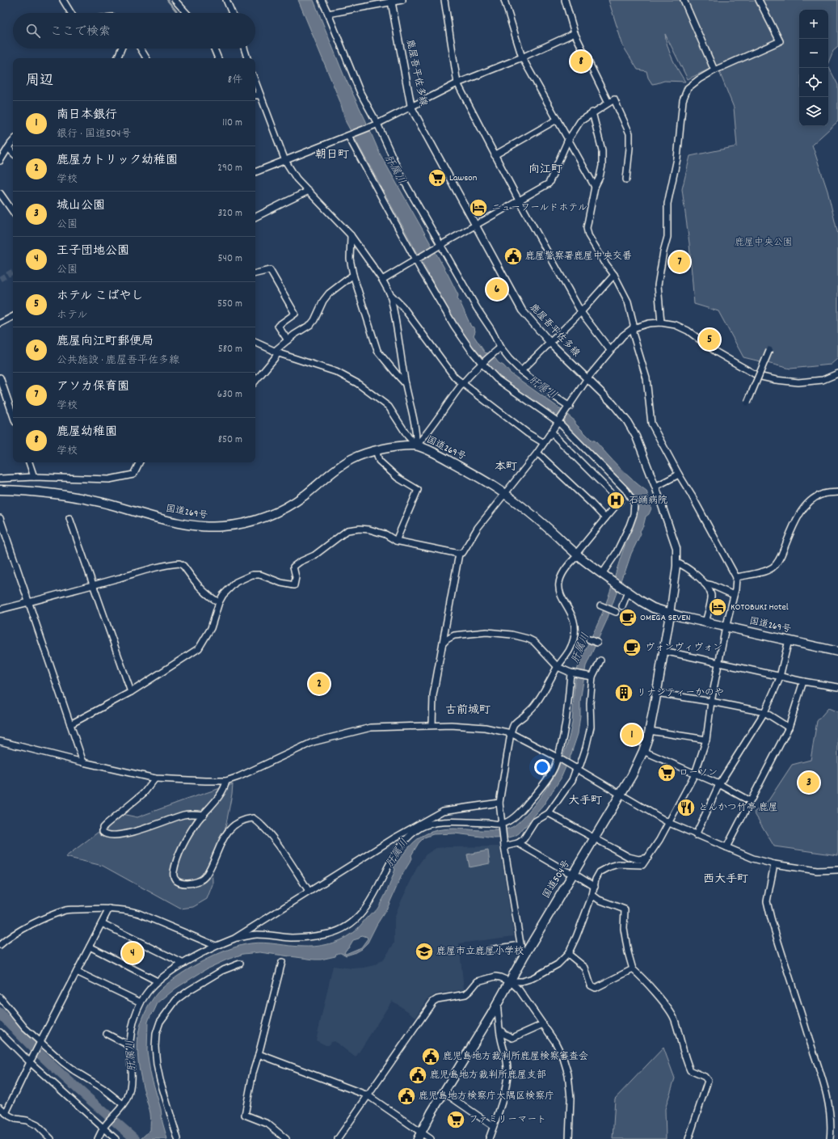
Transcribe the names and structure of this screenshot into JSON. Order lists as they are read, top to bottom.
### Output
{
  "streets": {
    "highway": ["国道269号", "国道504号"],
    "main road": ["鹿屋吾平佐多線"]
  },
  "crossings": [
    ["鹿屋吾平佐多線", "国道269号"],
    ["鹿屋吾平佐多線", "国道504号"],
    ["国道269号", "国道504号"]
  ],
  "districts": [
    "朝日町",
    "向江町",
    "本町",
    "古前城町",
    "大手町",
    "西大手町"
  ],
  "water": ["肝属川"],
  "parks": ["鹿屋中央公園"],
  "places": {
    "supermarket": ["Lawson", "ローソン", "ファミリーマート"],
    "hotel": ["ニューワールドホテル", "KOTOBUKI Hotel"],
    "public building": [
      "鹿屋警察署鹿屋中央交番",
      "鹿児島地方裁判所鹿屋検察審査会",
      "鹿児島地方裁判所鹿屋支部",
      "鹿児島地方検察庁大隅区検察庁"
    ],
    "hospital": ["石踊病院"],
    "cafe": ["OMEGA SEVEN", "ヴォンヴィヴォン"],
    "building": ["リナシティーかのや"],
    "restaurant": ["とんかつ竹亭 鹿屋"],
    "school or university": ["鹿屋市立鹿屋小学校"]
  },
  "page": {
    "map_buttons": ["+", "−"],
    "search": "ここで検索",
    "pins": [
      "8",
      "7",
      "6",
      "5",
      "2",
      "1",
      "3",
      "4"
    ],
    "heading": ["周辺", "8件"],
    "list": [
      {
        "mark": "1",
        "name": "南日本銀行",
        "note": "銀行 · 国道504号",
        "value": "110 m"
      },
      {
        "mark": "2",
        "name": "鹿屋カトリック幼稚園",
        "note": "学校",
        "value": "290 m"
      },
      {
        "mark": "3",
        "name": "城山公園",
        "note": "公園",
        "value": "320 m"
      },
      {
        "mark": "4",
        "name": "王子団地公園",
        "note": "公園",
        "value": "540 m"
      },
      {
        "mark": "5",
        "name": "ホテル こばやし",
        "note": "ホテル",
        "value": "550 m"
      },
      {
        "mark": "6",
        "name": "鹿屋向江町郵便局",
        "note": "公共施設 · 鹿屋吾平佐多線",
        "value": "580 m"
      },
      {
        "mark": "7",
        "name": "アソカ保育園",
        "note": "学校",
        "value": "630 m"
      },
      {
        "mark": "8",
        "name": "鹿屋幼稚園",
        "note": "学校",
        "value": "850 m"
      }
    ]
  }
}
